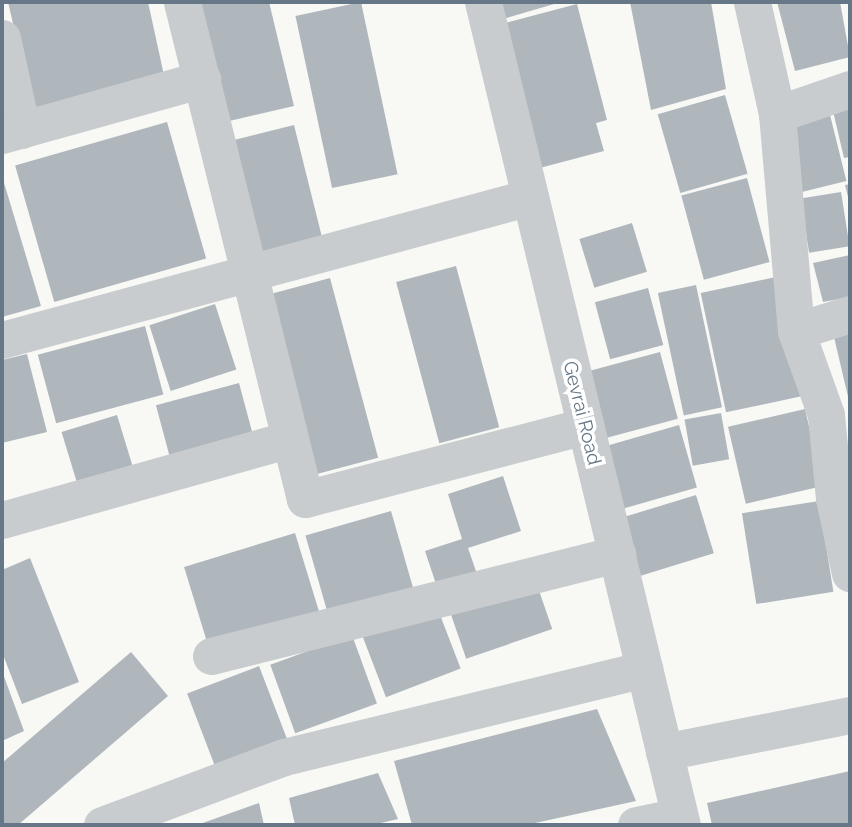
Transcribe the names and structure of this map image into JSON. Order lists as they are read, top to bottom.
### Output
{
  "streets": {
    "street": ["Gevrai Road"]
  }
}
